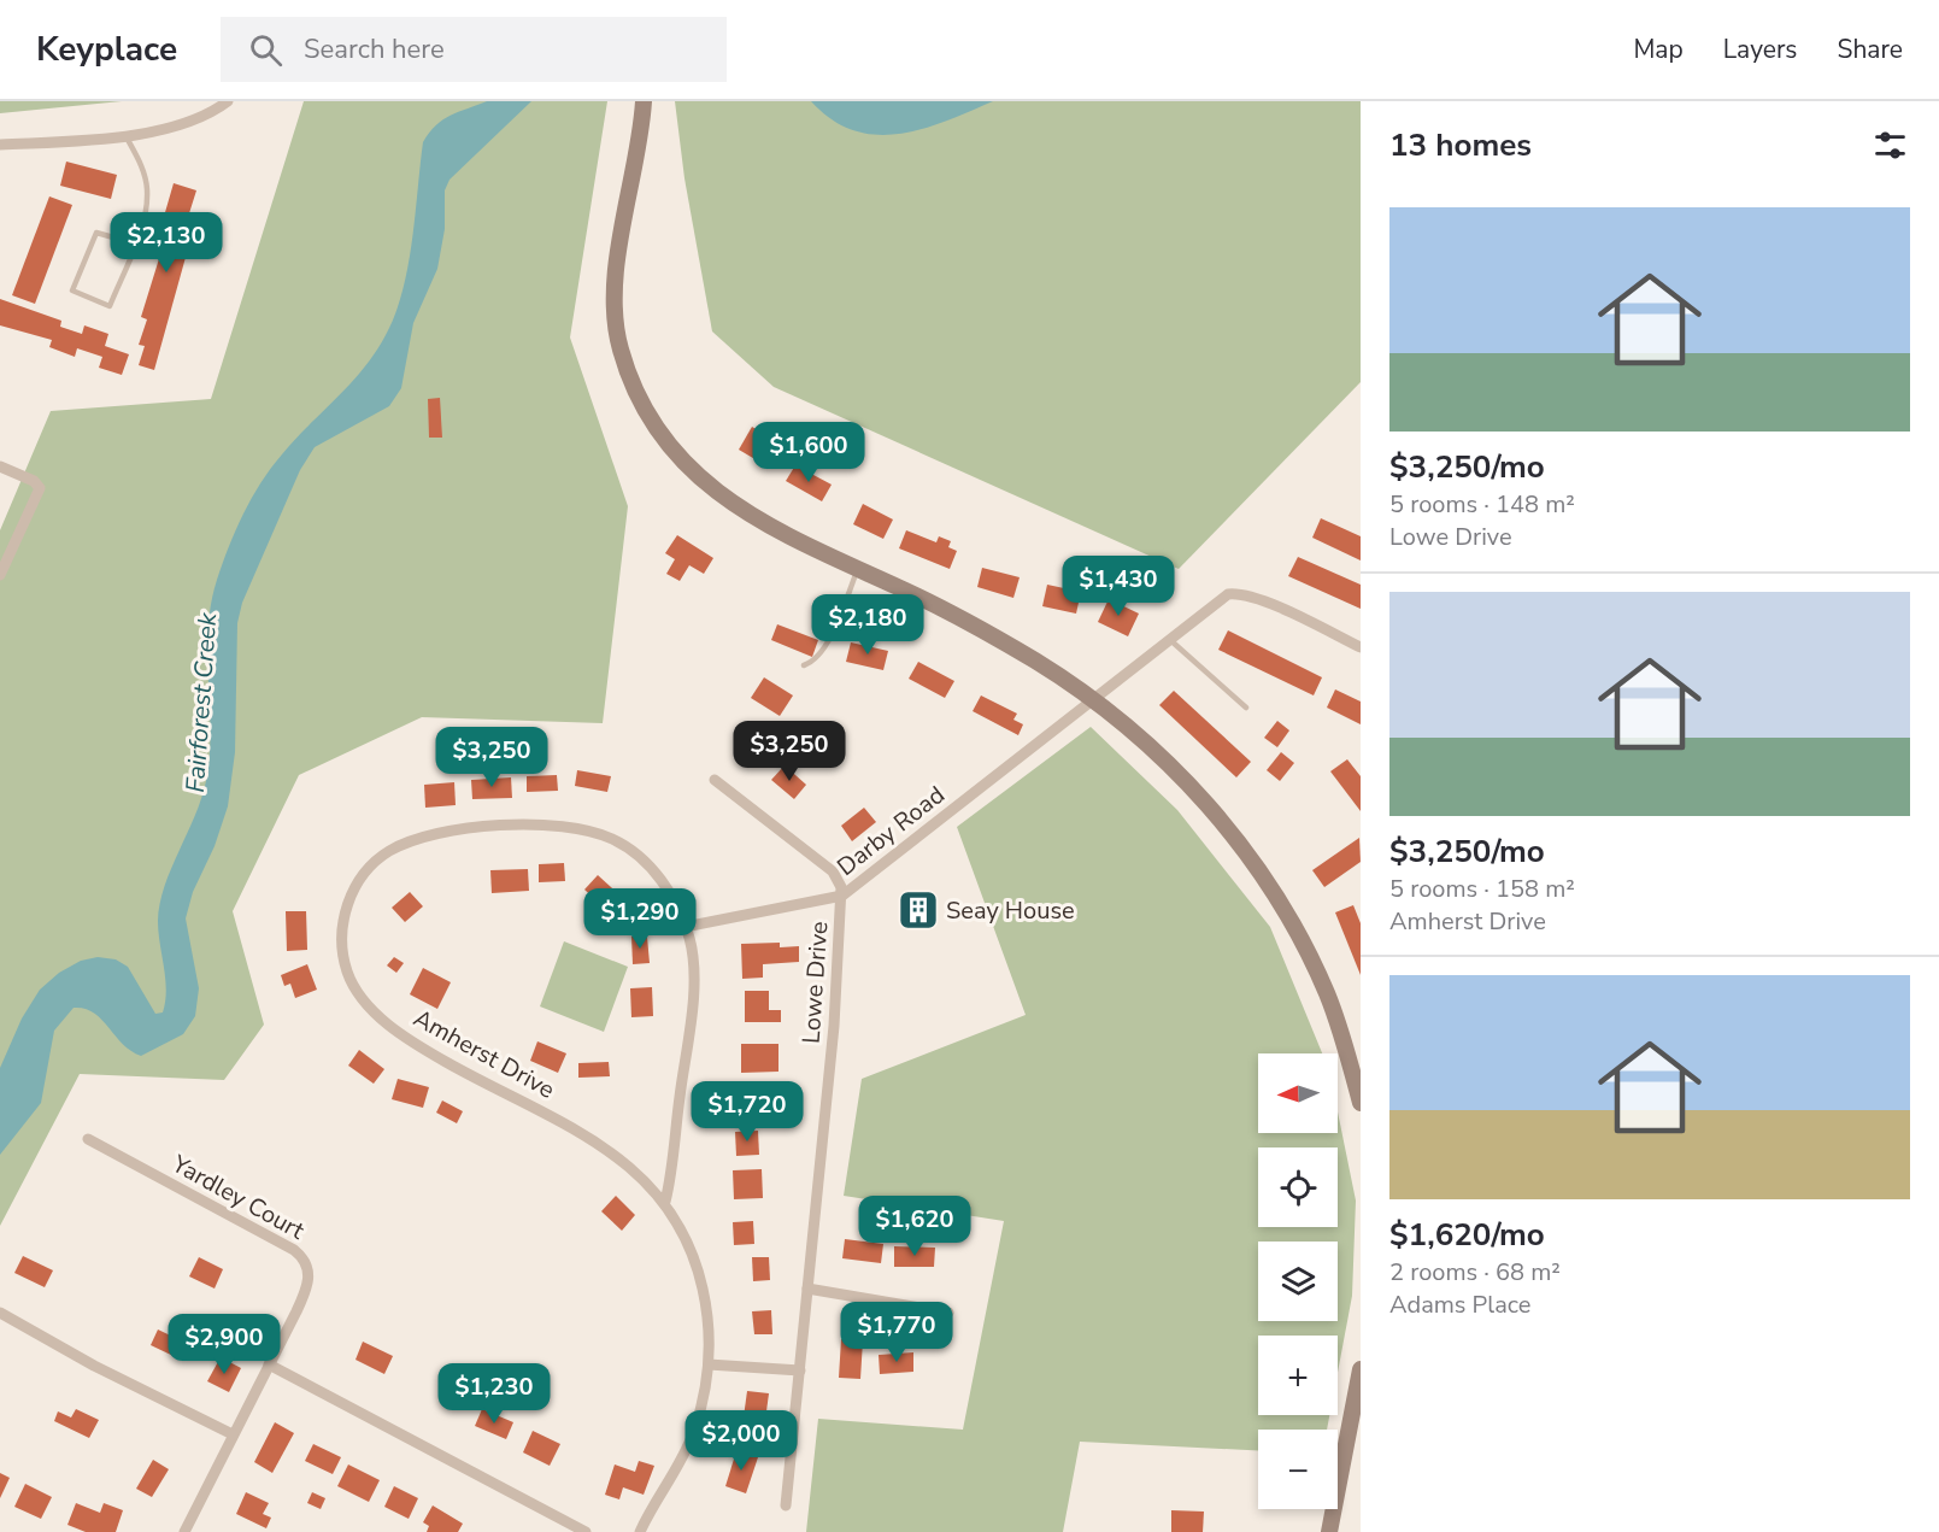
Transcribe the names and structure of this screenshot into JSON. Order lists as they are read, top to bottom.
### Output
{
  "streets": {
    "street": [
      "Darby Road",
      "Lowe Drive",
      "Amherst Drive",
      "Yardley Court"
    ]
  },
  "crossings": [
    ["Darby Road", "Lowe Drive"],
    ["Darby Road", "Amherst Drive"]
  ],
  "water": ["Fairforest Creek"],
  "places": {
    "building": ["Seay House"]
  },
  "north": "left",
  "page": {
    "header": "Keyplace",
    "search": "Search here",
    "nav": ["Map", "Layers", "Share"],
    "heading": "13 homes",
    "list": [
      {
        "name": "$3,250/mo",
        "note": "5 rooms · 148 m² · Lowe Drive"
      },
      {
        "name": "$3,250/mo",
        "note": "5 rooms · 158 m² · Amherst Drive"
      },
      {
        "name": "$1,620/mo",
        "note": "2 rooms · 68 m² · Adams Place"
      }
    ],
    "price": [
      "$2,130",
      "$1,600",
      "$1,430",
      "$2,180",
      "$3,250",
      "$3,250",
      "$1,290",
      "$1,720",
      "$1,620",
      "$1,770",
      "$2,900",
      "$1,230",
      "$2,000"
    ],
    "map_buttons": ["+", "−"]
  }
}
